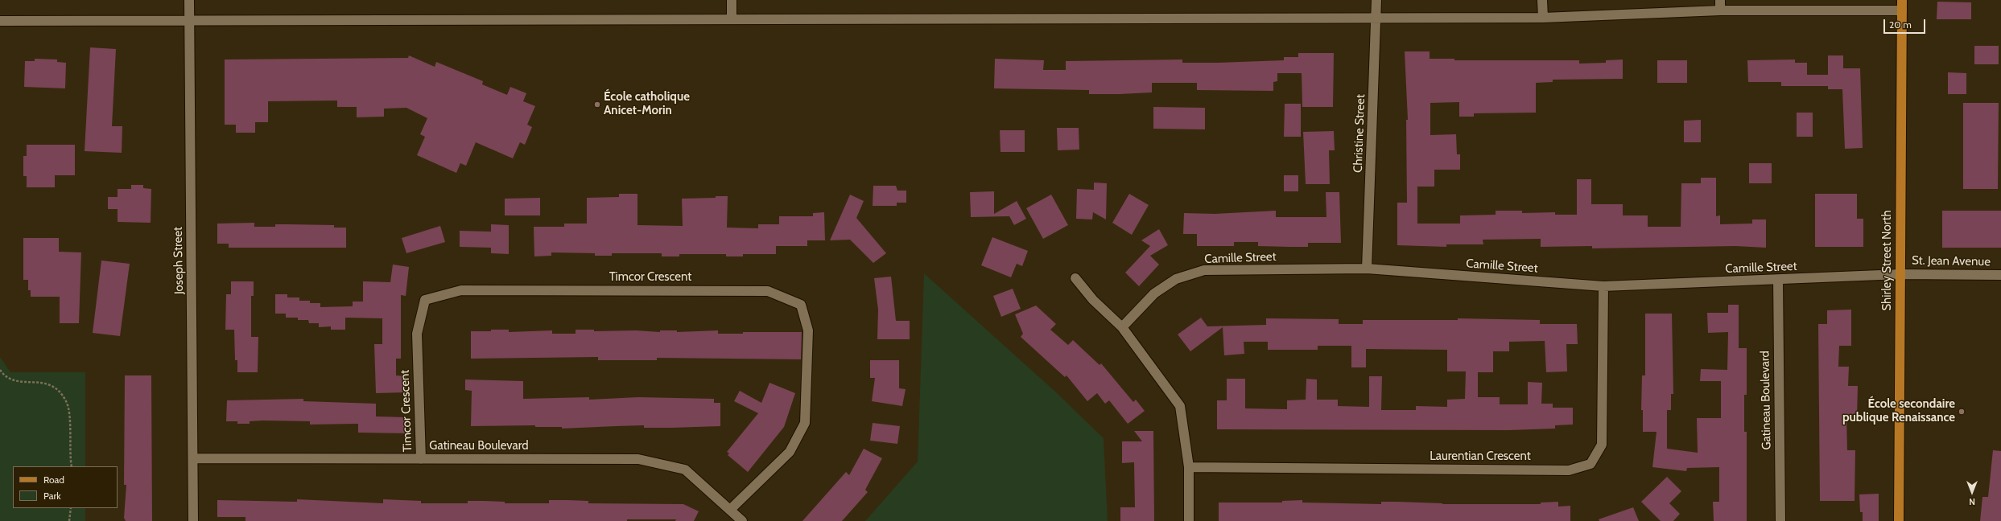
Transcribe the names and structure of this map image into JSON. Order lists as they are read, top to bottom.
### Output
{
  "streets": {
    "main road": ["Shirley Street North"],
    "street": [
      "Christine Street",
      "Camille Street",
      "Joseph Street",
      "St. Jean Avenue",
      "Timcor Crescent",
      "Gatineau Boulevard",
      "Laurentian Crescent"
    ]
  },
  "crossings": [
    ["Christine Street", "Camille Street"],
    ["Camille Street", "Shirley Street North"],
    ["Camille Street", "St. Jean Avenue"],
    ["Camille Street", "Gatineau Boulevard"],
    ["Camille Street", "Laurentian Crescent"],
    ["Joseph Street", "Gatineau Boulevard"],
    ["Shirley Street North", "St. Jean Avenue"],
    ["Timcor Crescent", "Gatineau Boulevard"]
  ],
  "places": ["École catholique Anicet-Morin", "École secondaire publique Renaissance"],
  "legend": ["Road", "Park"],
  "scale_bar": "20 m",
  "north": "bottom"
}
